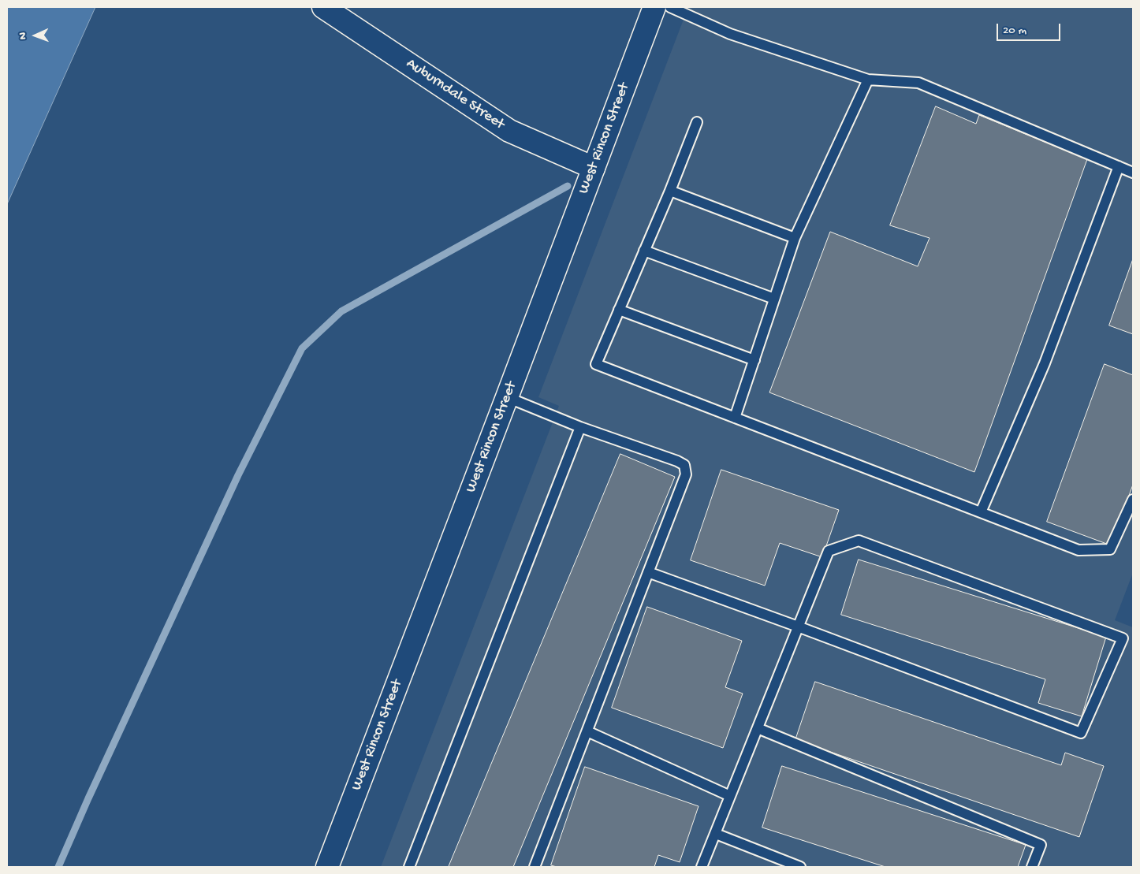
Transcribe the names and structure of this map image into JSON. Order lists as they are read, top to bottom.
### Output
{
  "streets": {
    "main road": ["Auburndale Street", "West Rincon Street"]
  },
  "crossings": [
    ["Auburndale Street", "West Rincon Street"]
  ],
  "scale_bar": "20 m",
  "north": "left"
}
